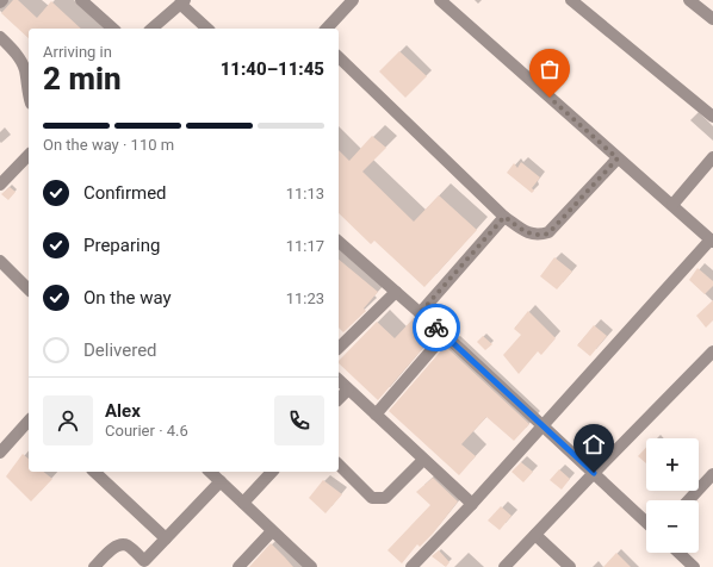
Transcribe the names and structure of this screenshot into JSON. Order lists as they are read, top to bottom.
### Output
{
  "page": {
    "heading": ["2 min", "Arriving in", "11:40–11:45"],
    "panel": ["Alex", "Courier · 4.6"],
    "bar": "On the way · 110 m",
    "list": [
      ["Confirmed", "11:13"],
      ["Preparing", "11:17"],
      ["On the way", "11:23"],
      "Delivered"
    ],
    "map_buttons": ["+", "−"]
  }
}
